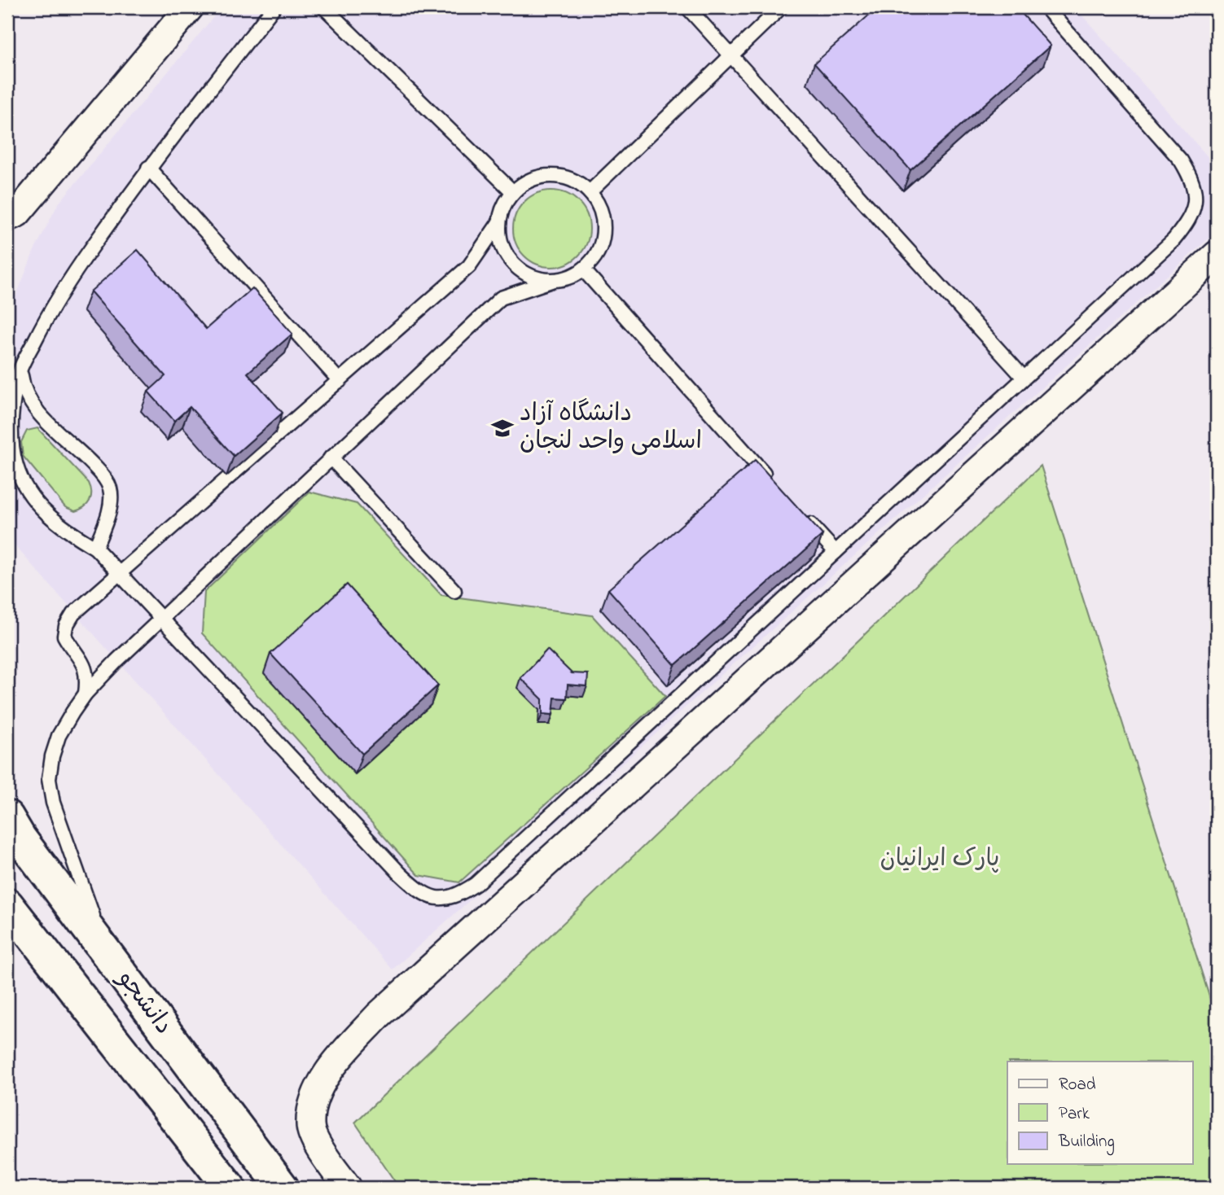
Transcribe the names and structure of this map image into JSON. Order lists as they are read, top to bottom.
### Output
{
  "streets": {
    "main road": ["دانشجو"]
  },
  "parks": ["پارک ایرانیان"],
  "places": {
    "school or university": ["دانشگاه آزاد اسلامی واحد لنجان"]
  },
  "legend": ["Road", "Park", "Building"]
}
